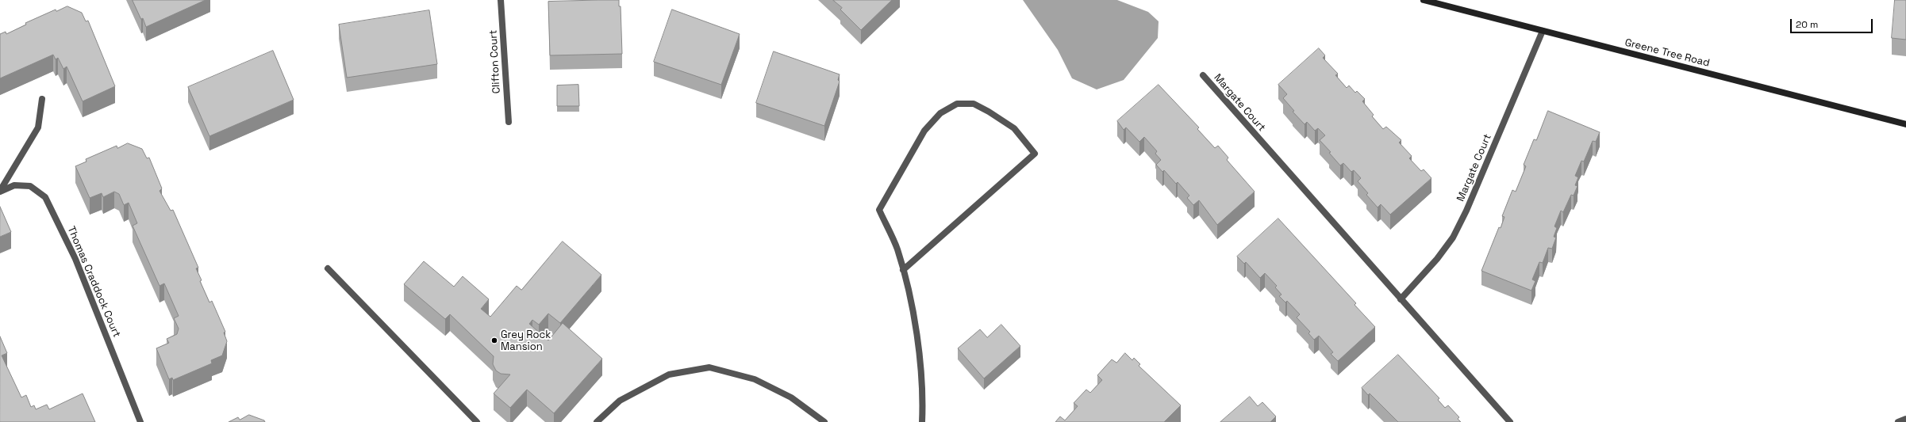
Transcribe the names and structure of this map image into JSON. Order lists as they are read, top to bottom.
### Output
{
  "streets": {
    "street": [
      "Greene Tree Road",
      "Clifton Court",
      "Margate Court",
      "Thomas Craddock Court"
    ]
  },
  "crossings": [
    ["Greene Tree Road", "Margate Court"]
  ],
  "places": ["Grey Rock Mansion"],
  "scale_bar": "20 m"
}
